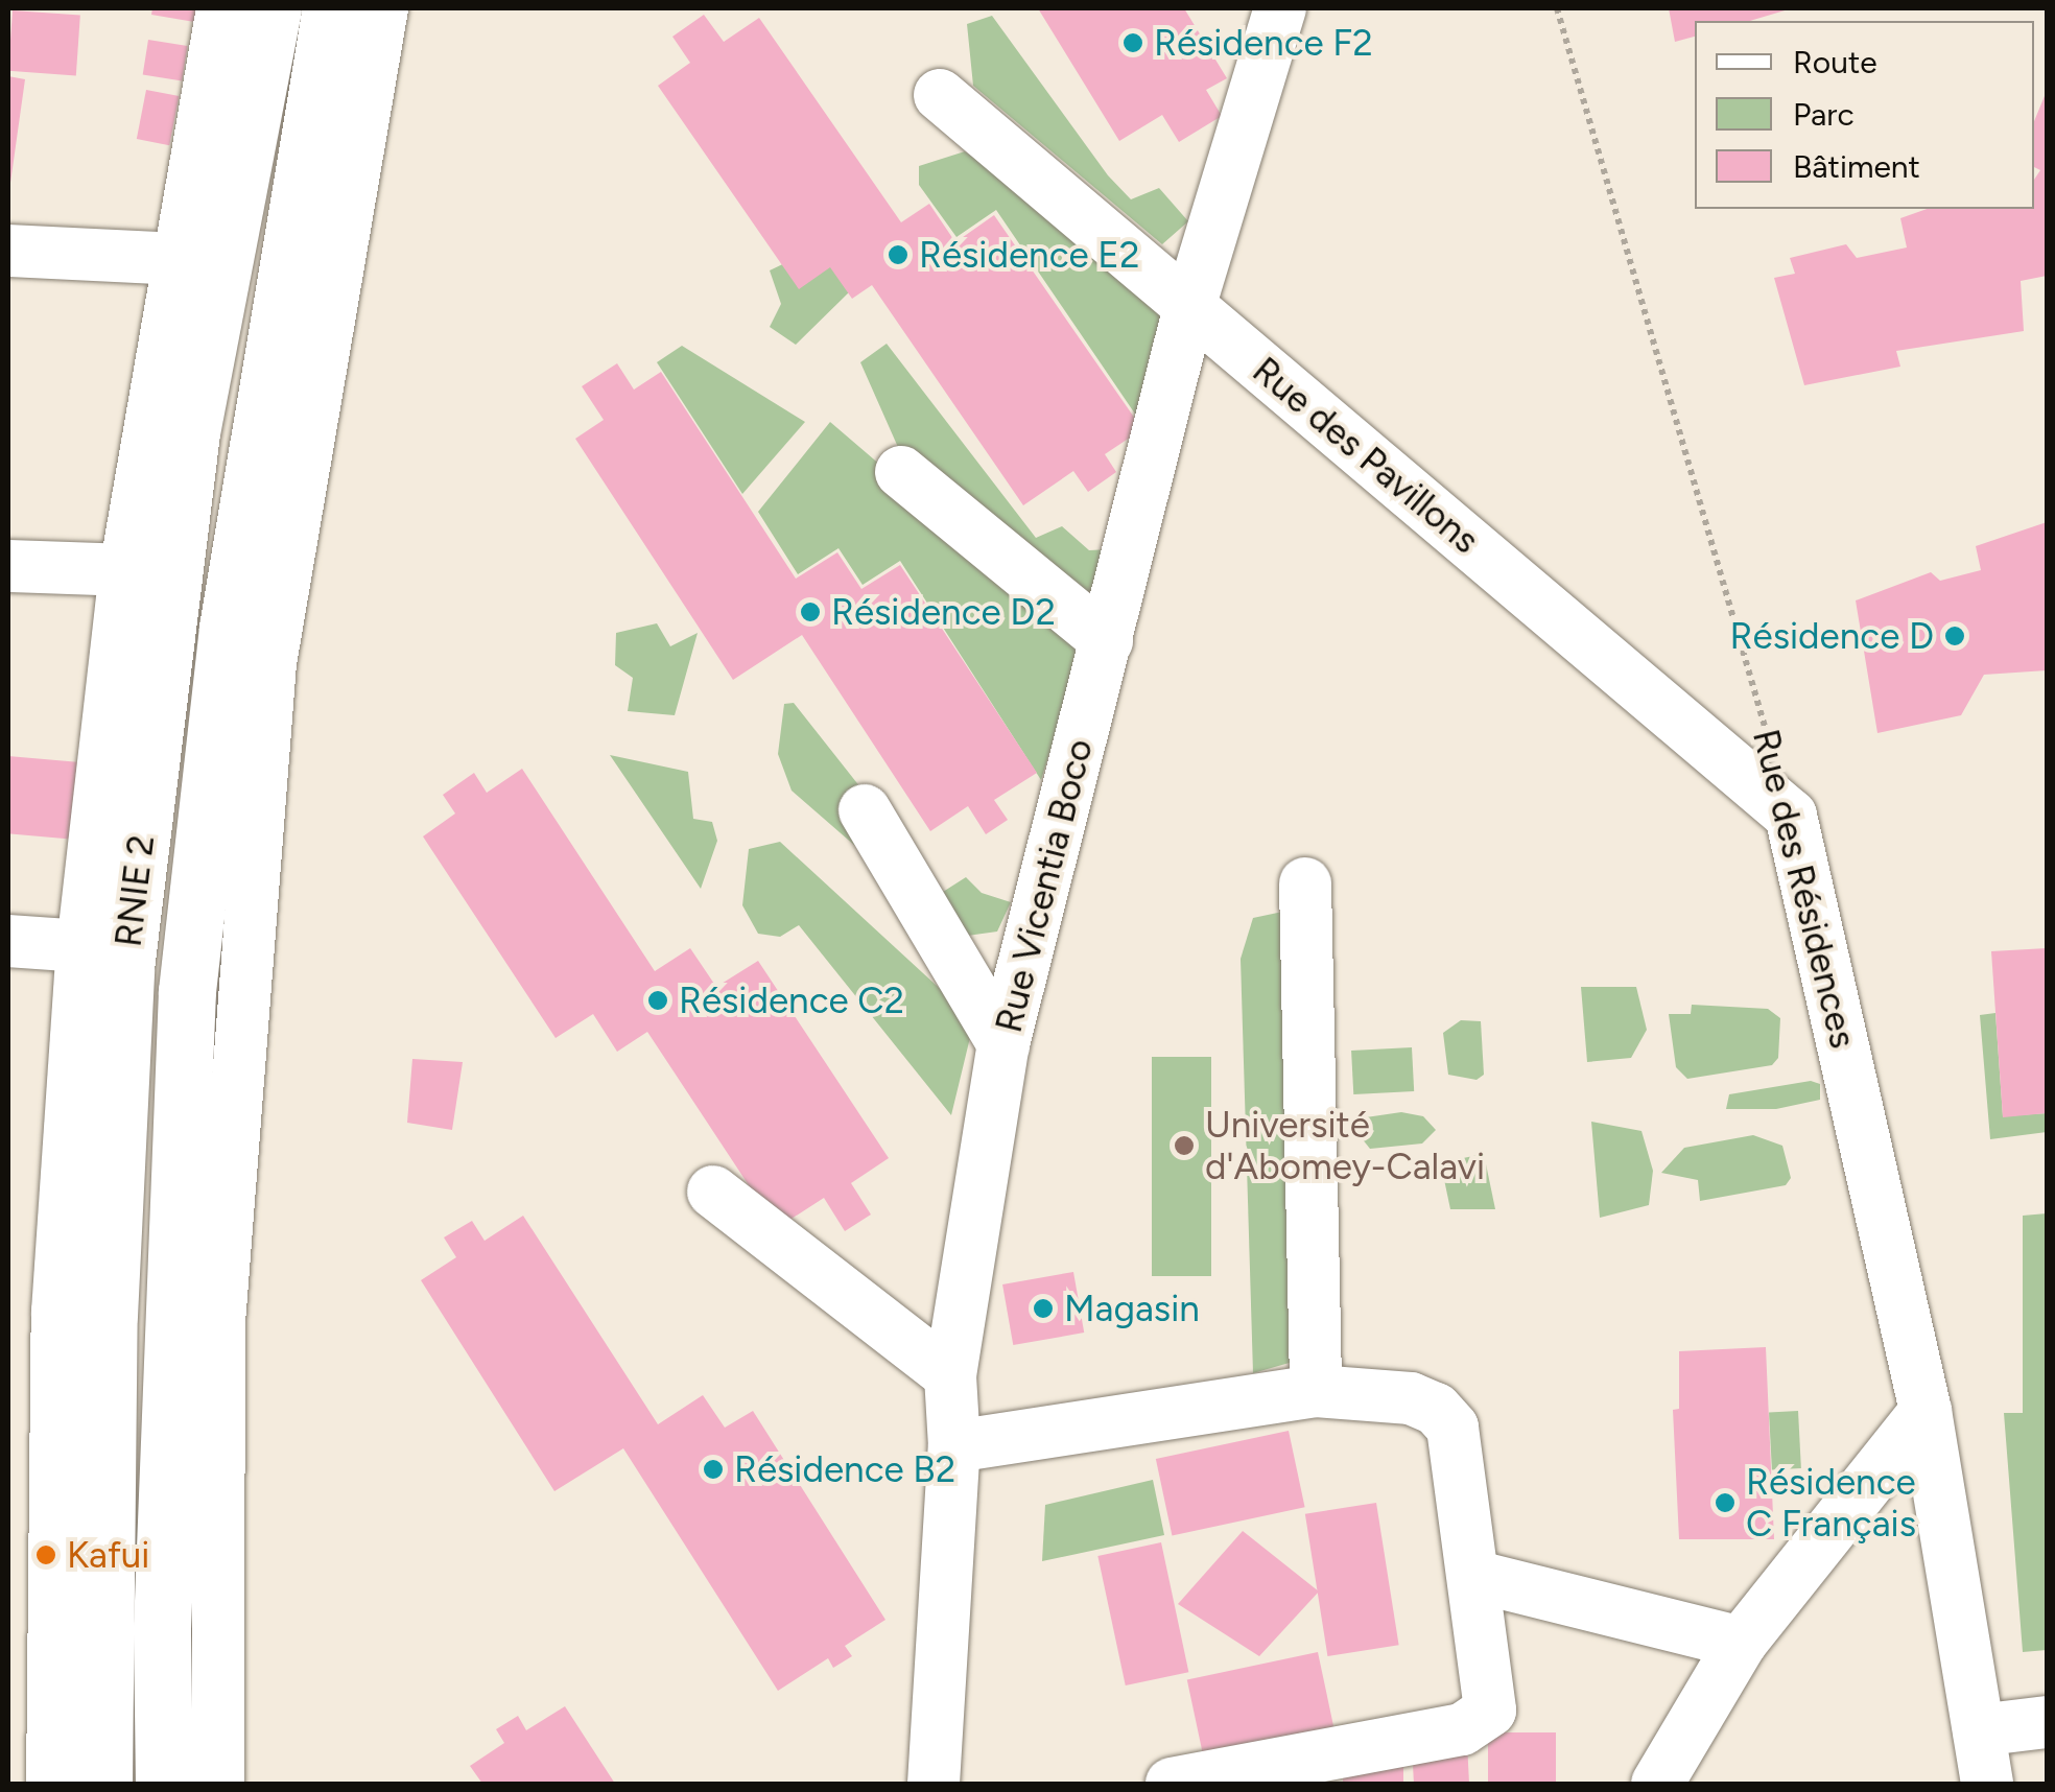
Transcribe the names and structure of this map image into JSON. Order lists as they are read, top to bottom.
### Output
{
  "streets": {
    "highway": ["RNIE 2"],
    "street": ["Rue des Pavillons", "Rue Vicentia Boco", "Rue des Résidences"]
  },
  "crossings": [
    ["Rue des Pavillons", "Rue Vicentia Boco"],
    ["Rue des Pavillons", "Rue des Résidences"]
  ],
  "places": [
    "Résidence F2",
    "Résidence E2",
    "Résidence D2",
    "Résidence D",
    "Résidence C2",
    "Université d'Abomey-Calavi",
    "Magasin",
    "Résidence B2",
    "Résidence C Français",
    "Kafui"
  ],
  "legend": ["Route", "Parc", "Bâtiment"]
}
